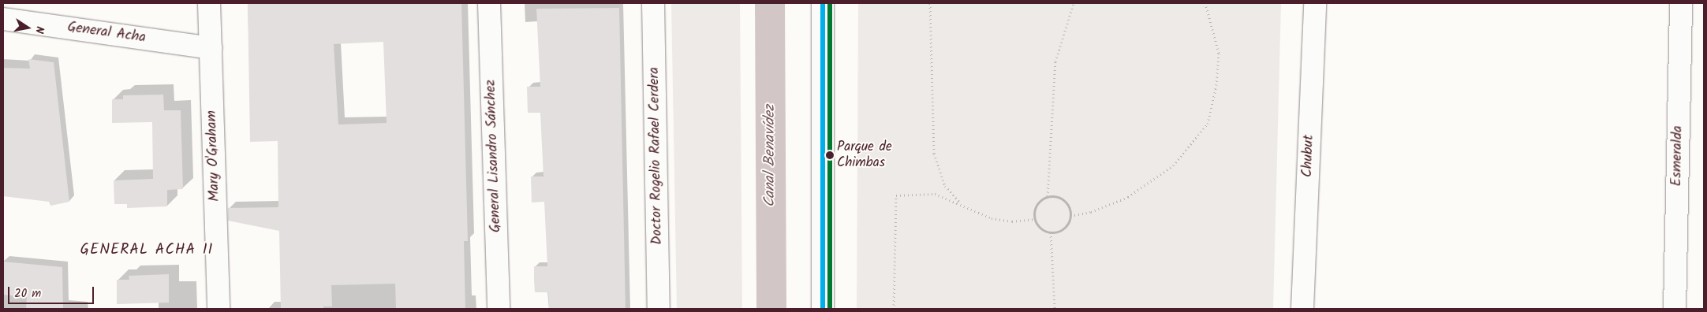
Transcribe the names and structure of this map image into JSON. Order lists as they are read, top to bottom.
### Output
{
  "streets": {
    "street": [
      "General Acha",
      "Mary O'Graham",
      "General Lisandro Sánchez",
      "Doctor Rogelio Rafael Cerdera",
      "Chubut",
      "Esmeralda"
    ]
  },
  "crossings": [
    ["General Acha", "Mary O'Graham"]
  ],
  "districts": ["GENERAL ACHA II"],
  "water": ["Canal Benavídez"],
  "places": ["Parque de Chimbas"],
  "scale_bar": "20 m",
  "north": "right"
}
